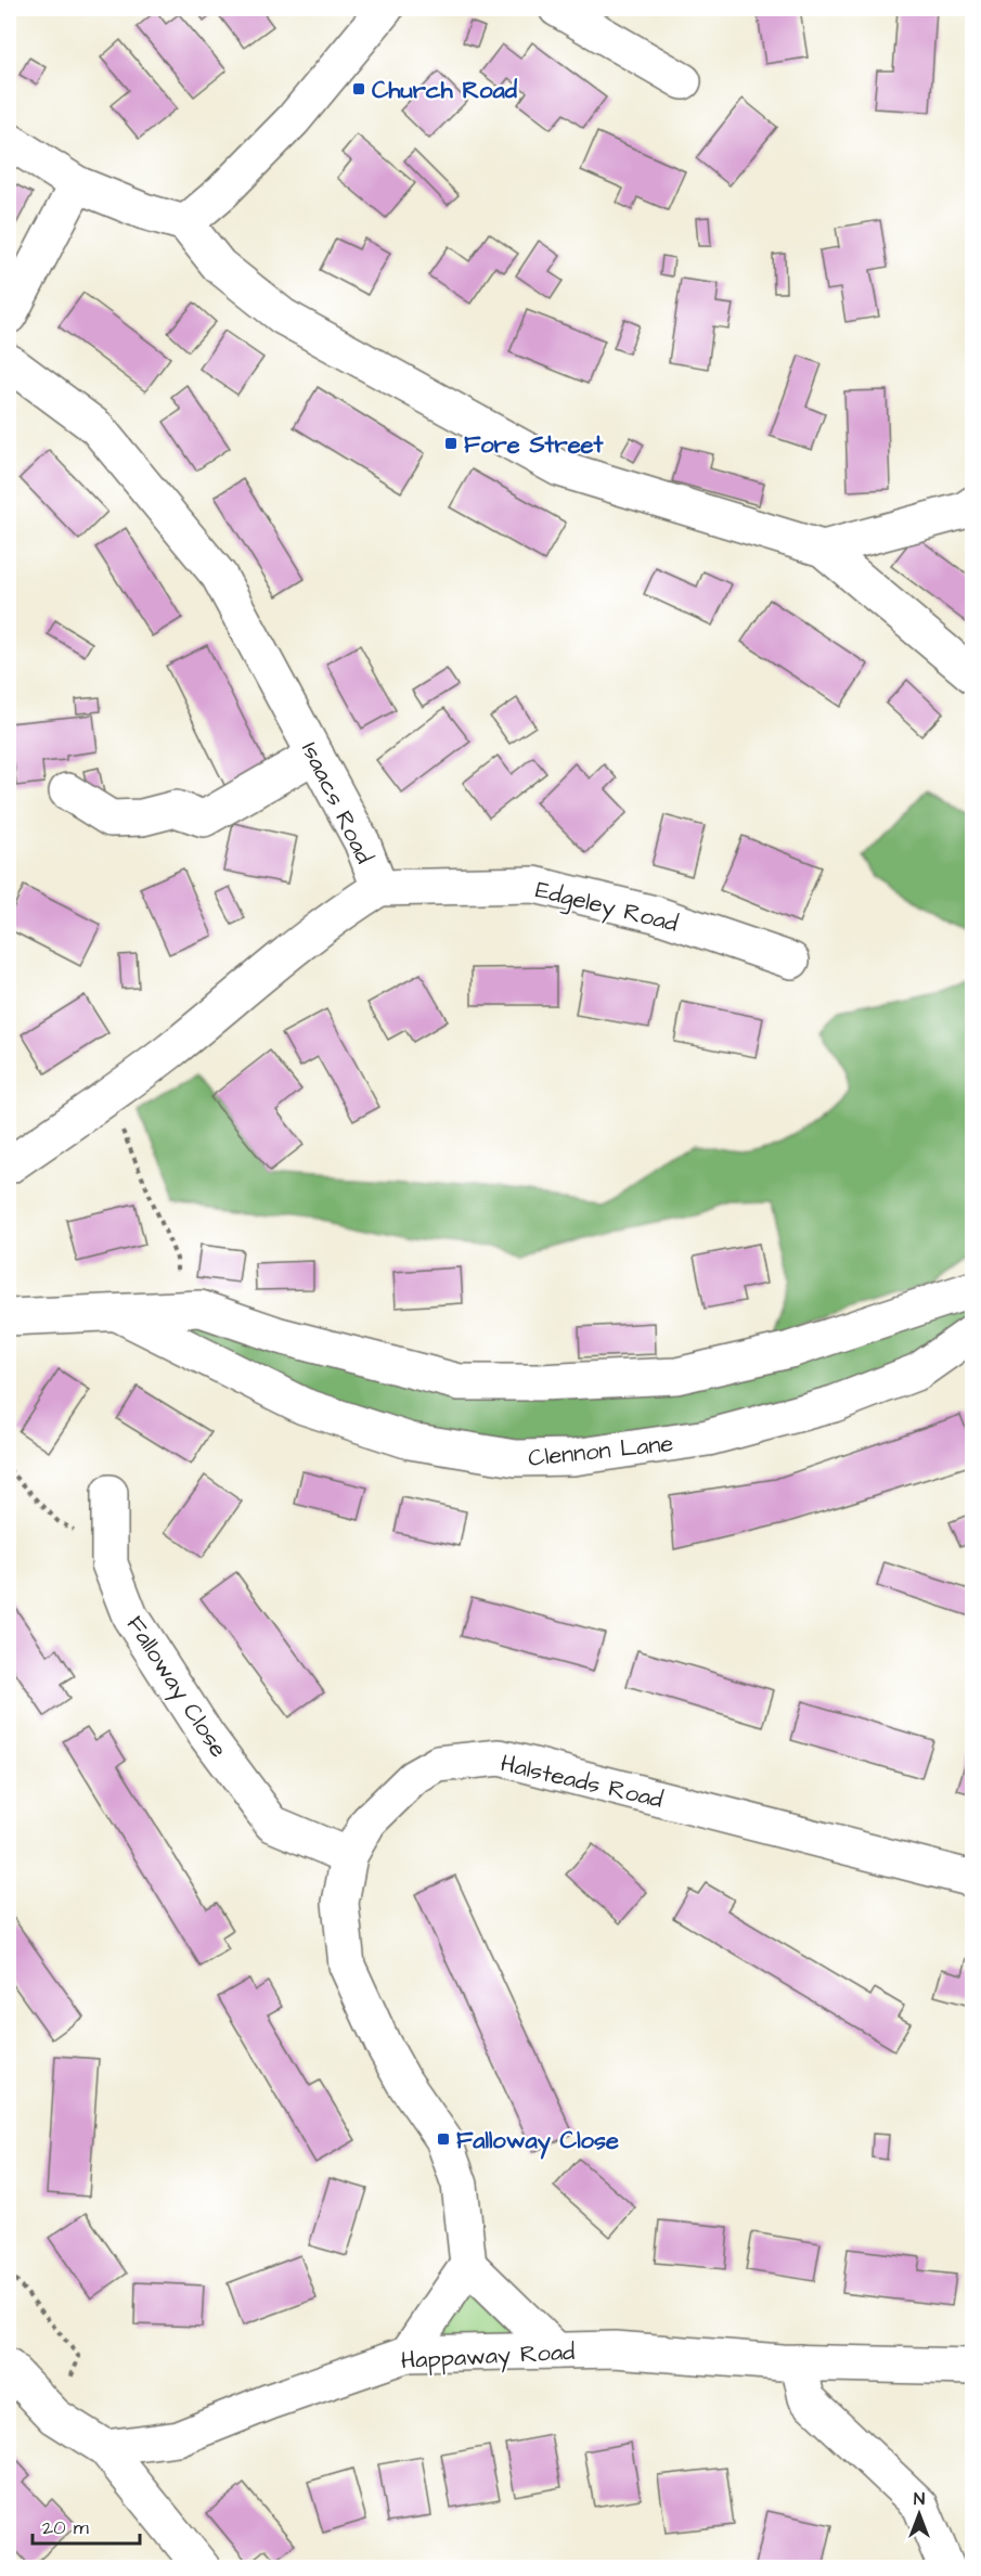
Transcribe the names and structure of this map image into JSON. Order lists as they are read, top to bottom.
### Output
{
  "streets": {
    "street": [
      "Isaacs Road",
      "Edgeley Road",
      "Clennon Lane",
      "Falloway Close",
      "Halsteads Road",
      "Happaway Road"
    ]
  },
  "crossings": [
    ["Isaacs Road", "Edgeley Road"],
    ["Falloway Close", "Halsteads Road"]
  ],
  "places": {
    "transit": ["Church Road", "Fore Street", "Falloway Close"]
  },
  "scale_bar": "20 m",
  "north": "top"
}
